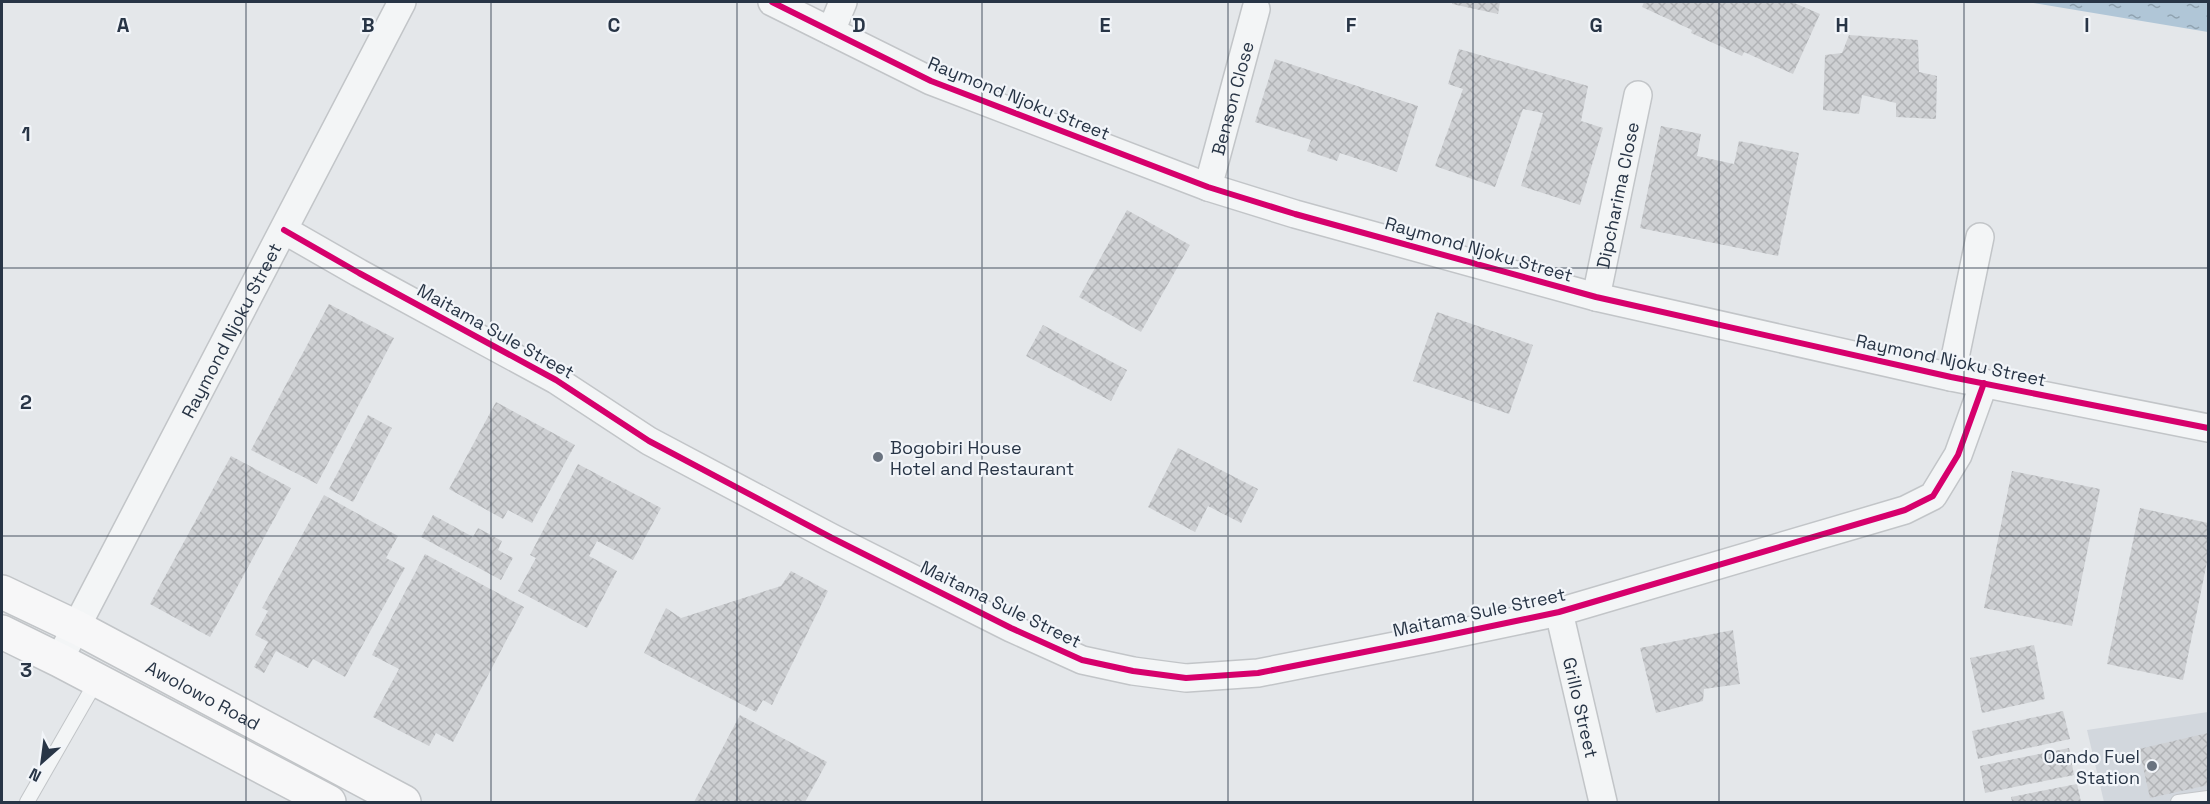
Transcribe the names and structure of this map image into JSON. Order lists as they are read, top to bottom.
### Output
{
  "streets": {
    "main road": ["Awolowo Road"],
    "street": [
      "Raymond Njoku Street",
      "Benson Close",
      "Dipcharima Close",
      "Maitama Sule Street",
      "Grillo Street"
    ]
  },
  "crossings": [
    ["Raymond Njoku Street", "Benson Close"],
    ["Raymond Njoku Street", "Dipcharima Close"],
    ["Raymond Njoku Street", "Maitama Sule Street"],
    ["Raymond Njoku Street", "Awolowo Road"],
    ["Maitama Sule Street", "Grillo Street"]
  ],
  "places": ["Bogobiri House Hotel and Restaurant", "Oando Fuel Station"],
  "north": "bottom left",
  "grid": {
    "columns": [
      "A",
      "B",
      "C",
      "D",
      "E",
      "F",
      "G",
      "H",
      "I"
    ],
    "rows": ["1", "2", "3"]
  }
}
